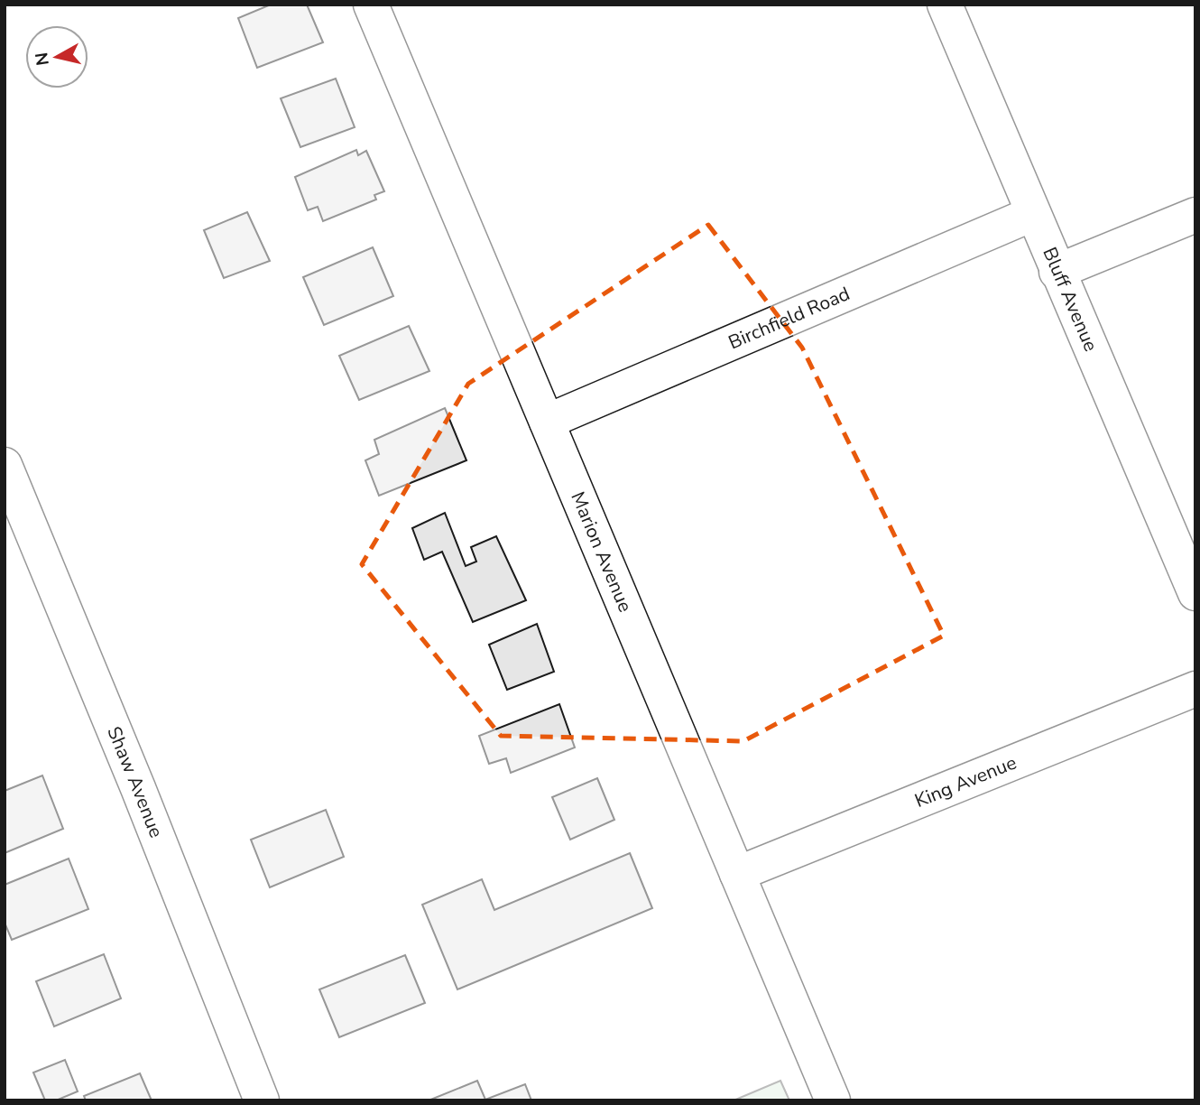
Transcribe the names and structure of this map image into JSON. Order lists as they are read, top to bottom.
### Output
{
  "streets": {
    "street": [
      "Bluff Avenue",
      "Birchfield Road",
      "Marion Avenue",
      "King Avenue",
      "Shaw Avenue"
    ]
  },
  "crossings": [
    ["Bluff Avenue", "Birchfield Road"],
    ["Birchfield Road", "Marion Avenue"],
    ["Marion Avenue", "King Avenue"]
  ],
  "north": "left"
}
